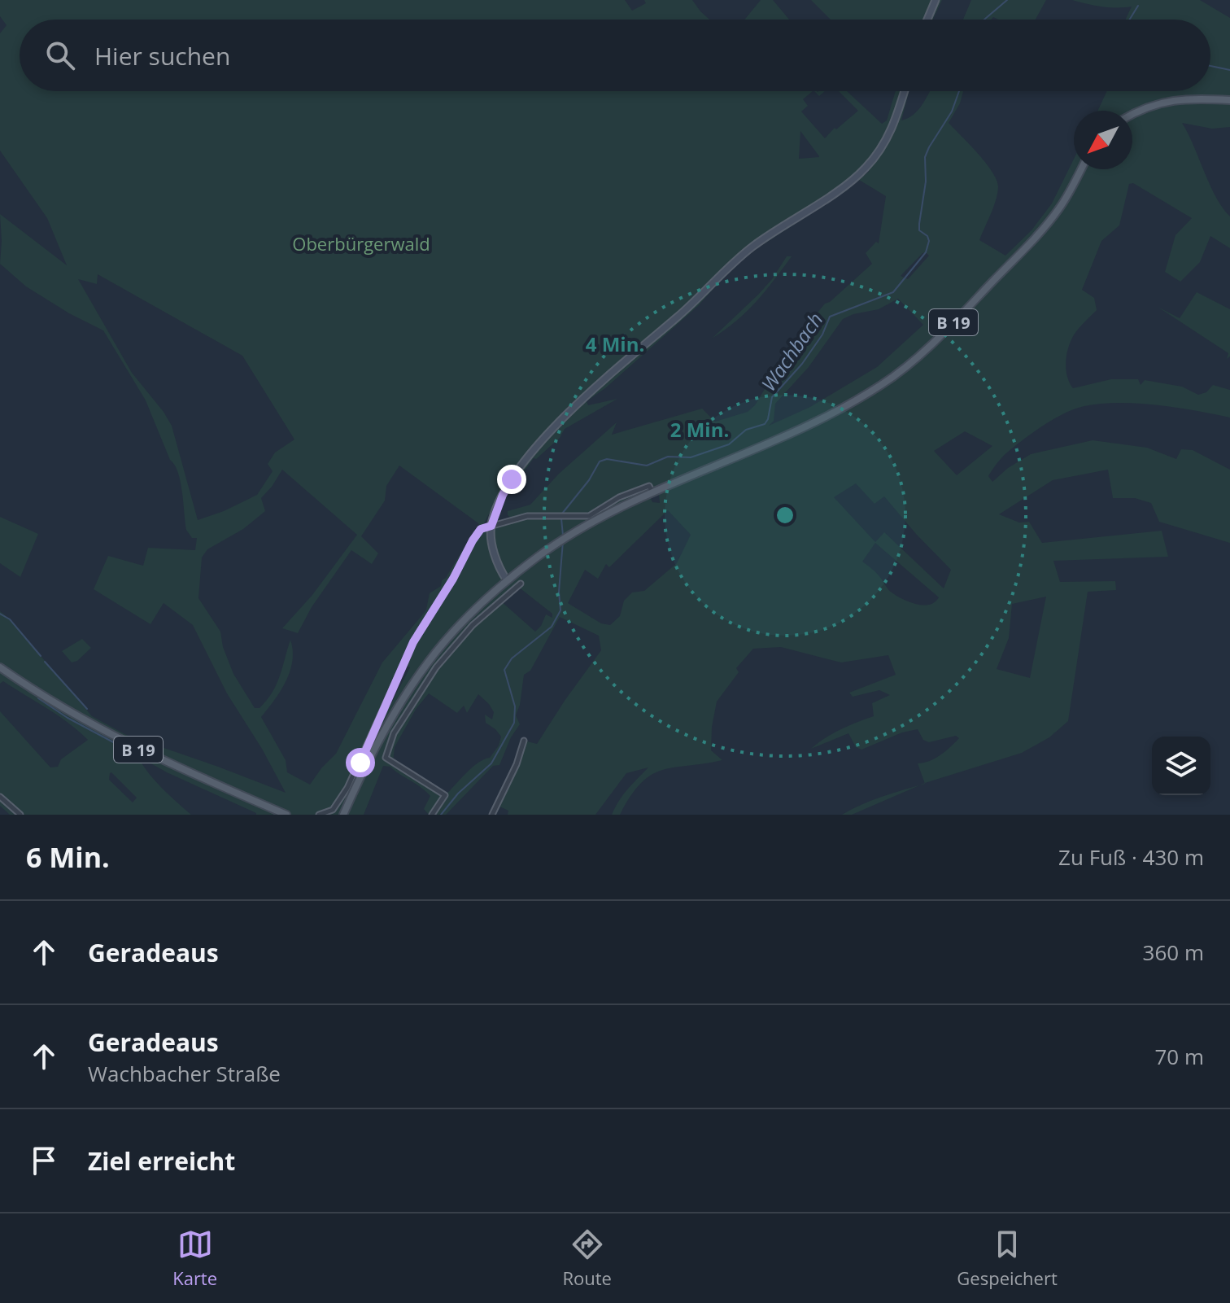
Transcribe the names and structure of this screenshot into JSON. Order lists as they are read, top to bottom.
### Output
{
  "streets": {
    "main road": ["B 19"]
  },
  "water": ["Wachbach"],
  "parks": ["Oberbürgerwald"],
  "north": "bottom left",
  "page": {
    "search": "Hier suchen",
    "heading": ["6 Min.", "Zu Fuß · 430 m"],
    "list": [
      ["Geradeaus", "360 m"],
      ["Geradeaus", "Wachbacher Straße", "70 m"],
      "Ziel erreicht"
    ],
    "nav": ["Karte", "Route", "Gespeichert"]
  },
  "rings": ["4 Min.", "2 Min."]
}
